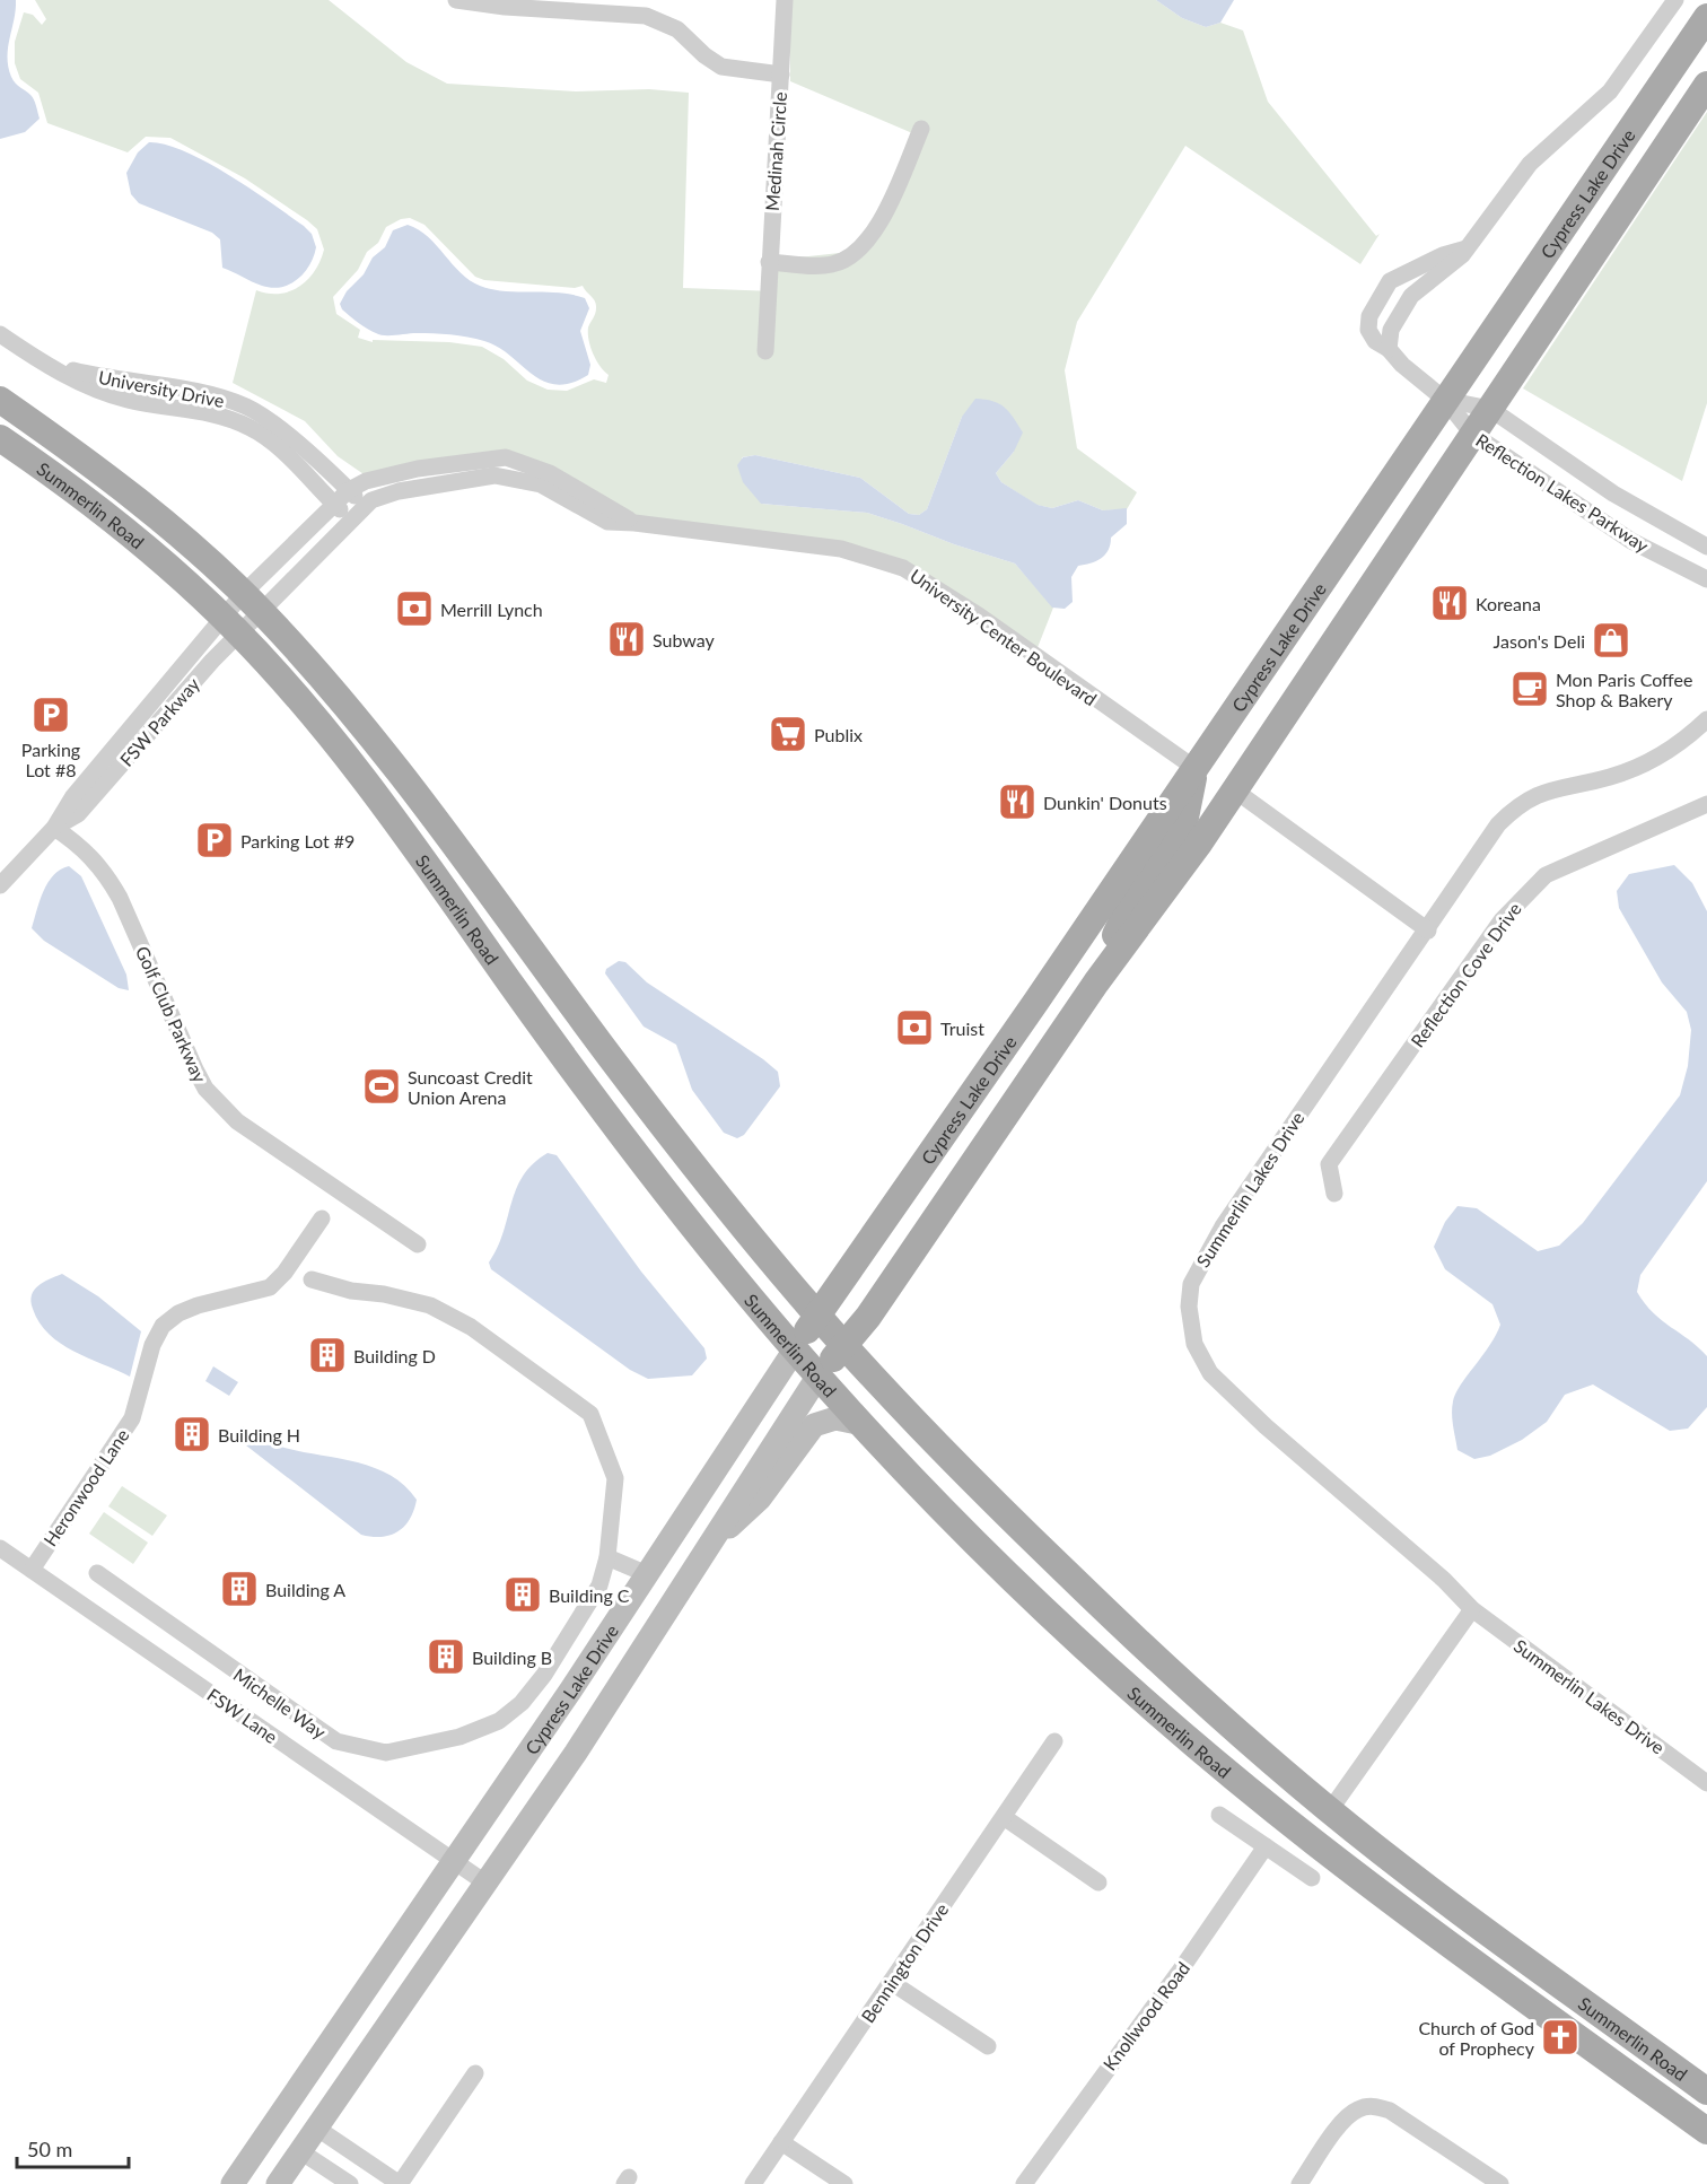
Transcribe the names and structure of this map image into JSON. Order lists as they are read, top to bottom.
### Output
{
  "streets": {
    "main road": ["Cypress Lake Drive", "Summerlin Road"],
    "street": [
      "Medinah Circle",
      "University Drive",
      "Reflection Lakes Parkway",
      "University Center Boulevard",
      "FSW Parkway",
      "Reflection Cove Drive",
      "Golf Club Parkway",
      "Summerlin Lakes Drive",
      "Heronwood Lane",
      "Michelle Way",
      "FSW Lane",
      "Bennington Drive",
      "Knollwood Road"
    ]
  },
  "crossings": [
    ["Cypress Lake Drive", "Reflection Lakes Parkway"],
    ["Cypress Lake Drive", "Summerlin Road"],
    ["Cypress Lake Drive", "University Center Boulevard"],
    ["Cypress Lake Drive", "FSW Lane"],
    ["University Drive", "University Center Boulevard"],
    ["Summerlin Road", "University Center Boulevard"],
    ["Summerlin Road", "FSW Parkway"],
    ["University Center Boulevard", "FSW Parkway"],
    ["FSW Parkway", "Golf Club Parkway"],
    ["Heronwood Lane", "FSW Lane"],
    ["Michelle Way", "FSW Lane"]
  ],
  "places": {
    "restaurant": ["Koreana", "Subway", "Dunkin' Donuts"],
    "bank": ["Merrill Lynch", "Truist"],
    "shop": ["Jason's Deli"],
    "cafe": ["Mon Paris Coffee Shop & Bakery"],
    "parking": ["Parking Lot #8", "Parking Lot #9"],
    "supermarket": ["Publix"],
    "sports": ["Suncoast Credit Union Arena"],
    "building": [
      "Building D",
      "Building H",
      "Building A",
      "Building C",
      "Building B"
    ],
    "church": ["Church of God of Prophecy"]
  },
  "scale_bar": "50 m"
}
